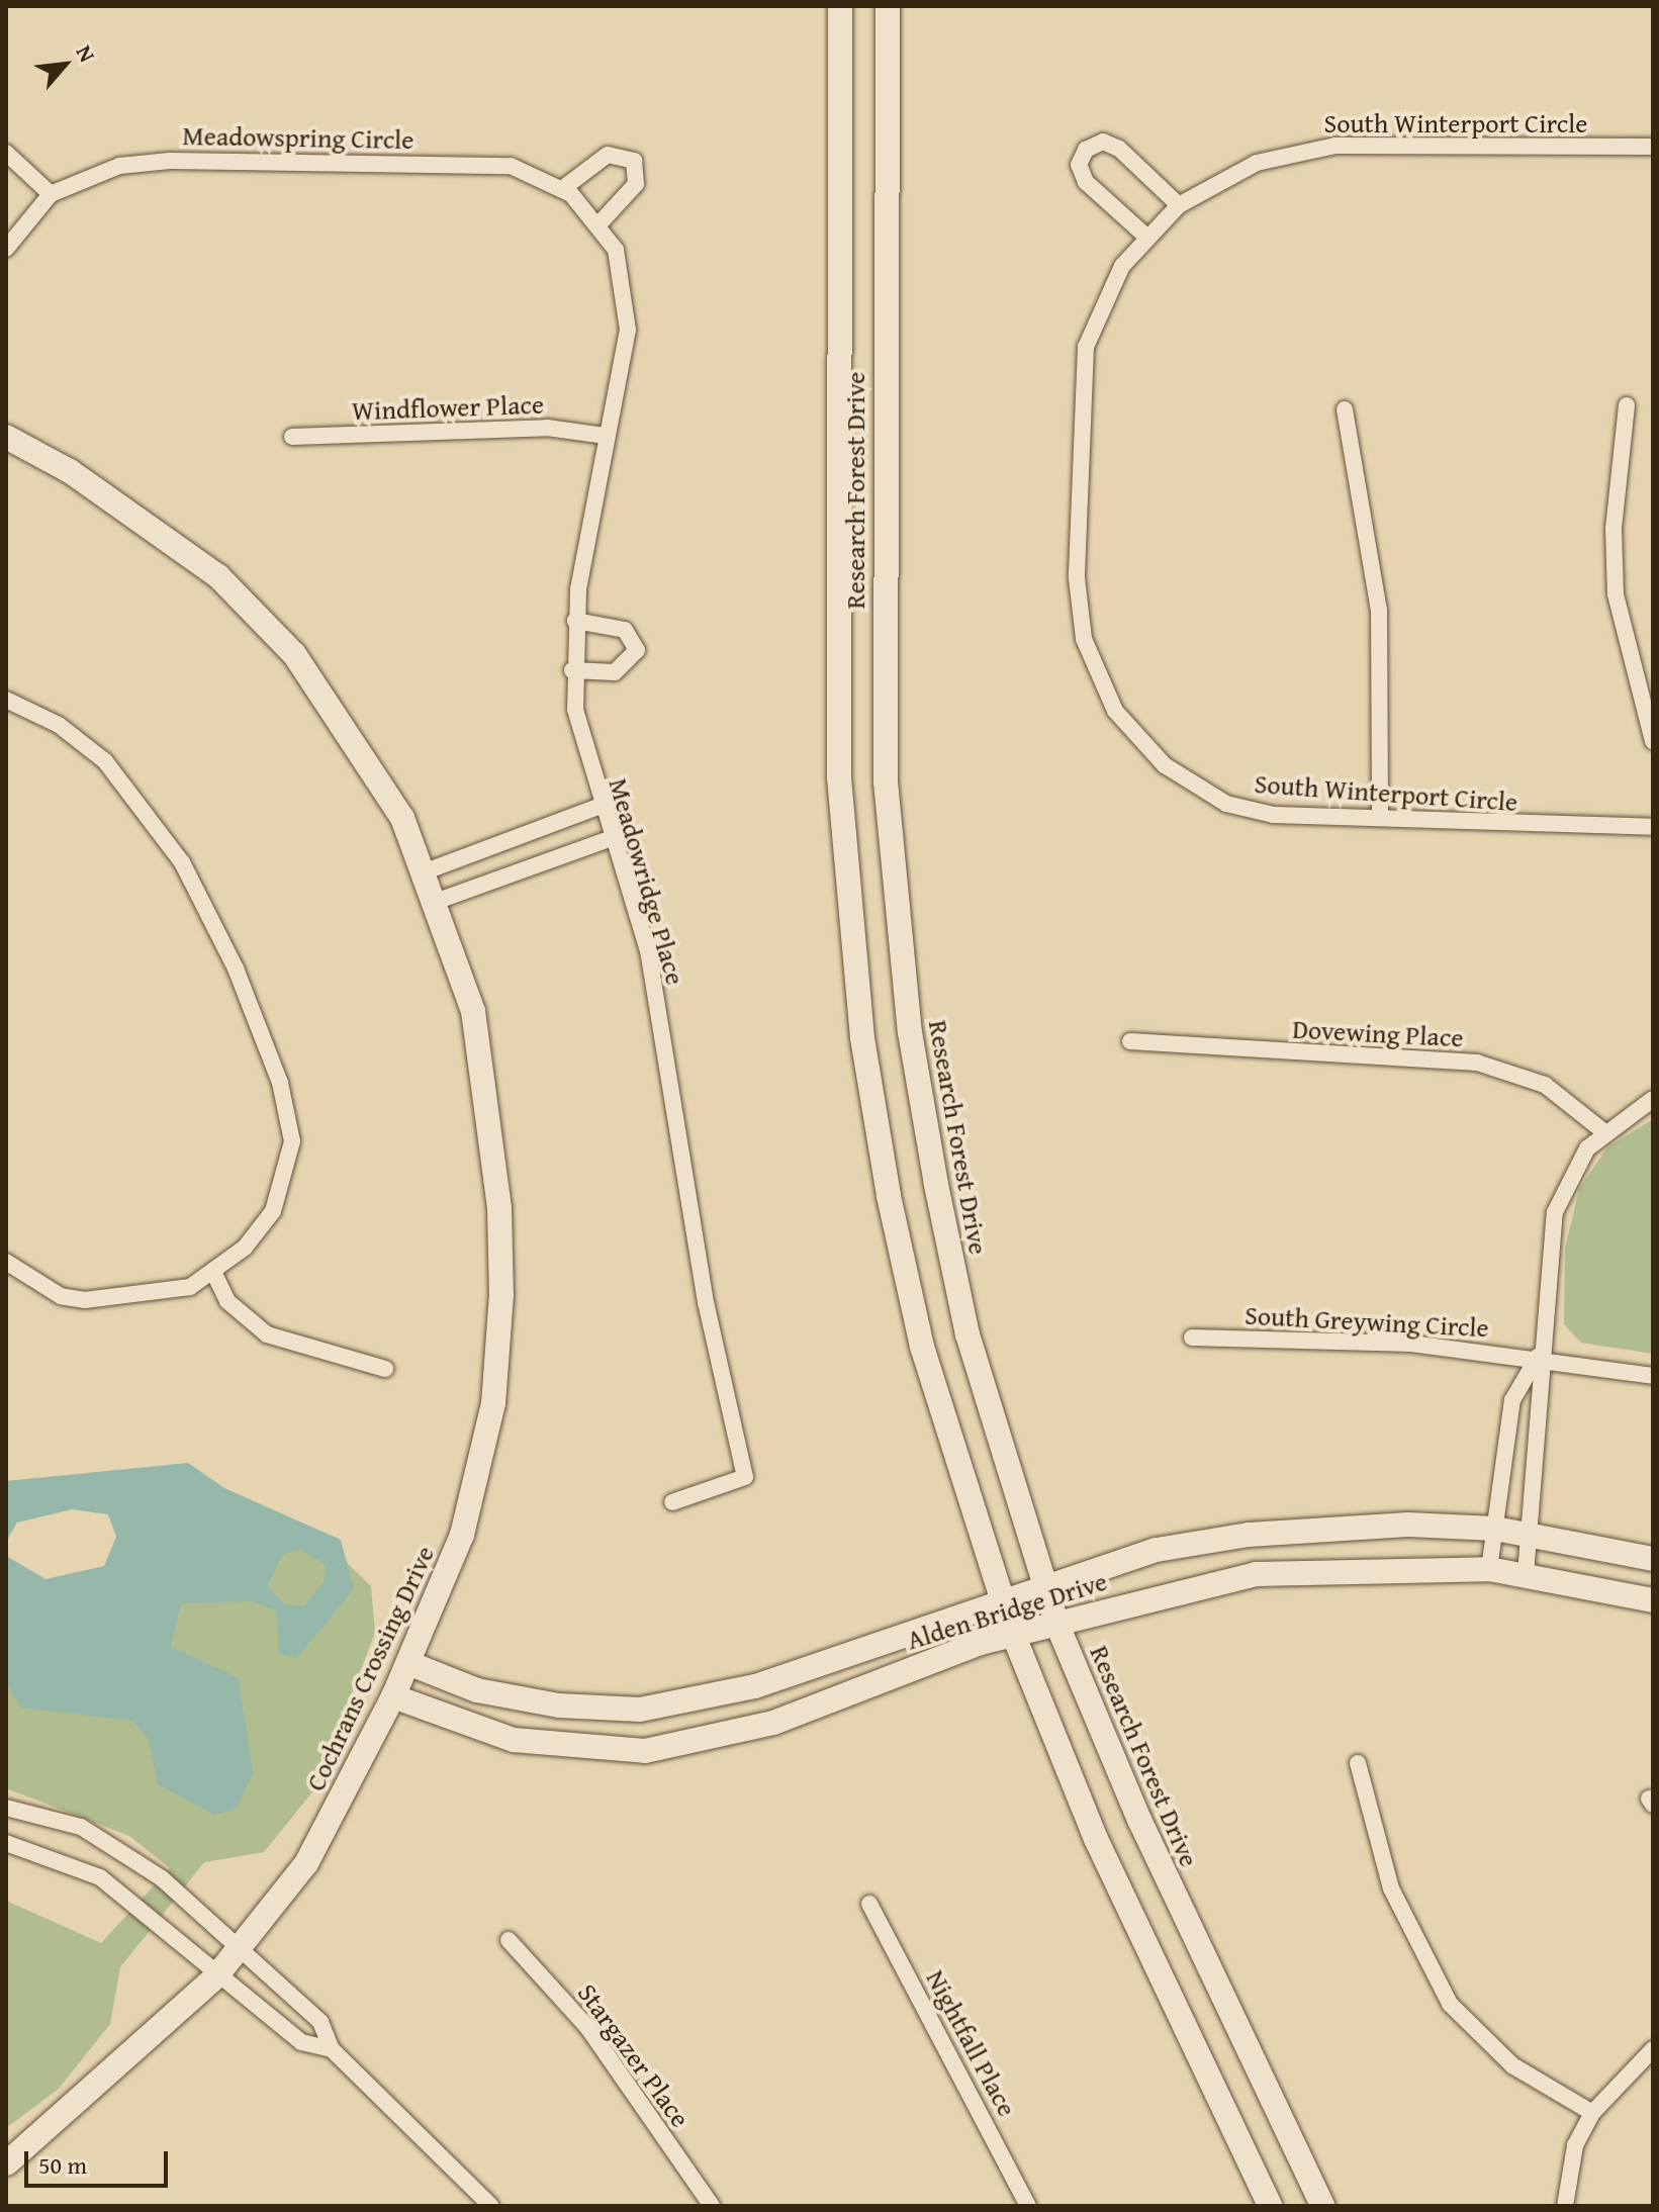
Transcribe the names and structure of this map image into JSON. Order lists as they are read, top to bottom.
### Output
{
  "streets": {
    "street": [
      "South Winterport Circle",
      "Meadowspring Circle",
      "Windflower Place",
      "Research Forest Drive",
      "Meadowridge Place",
      "Dovewing Place",
      "South Greywing Circle",
      "Alden Bridge Drive",
      "Cochrans Crossing Drive",
      "Nightfall Place",
      "Stargazer Place"
    ]
  },
  "crossings": [
    ["Meadowspring Circle", "Meadowridge Place"],
    ["Windflower Place", "Meadowridge Place"],
    ["Research Forest Drive", "Alden Bridge Drive"],
    ["Alden Bridge Drive", "Cochrans Crossing Drive"]
  ],
  "scale_bar": "50 m",
  "north": "top right"
}
